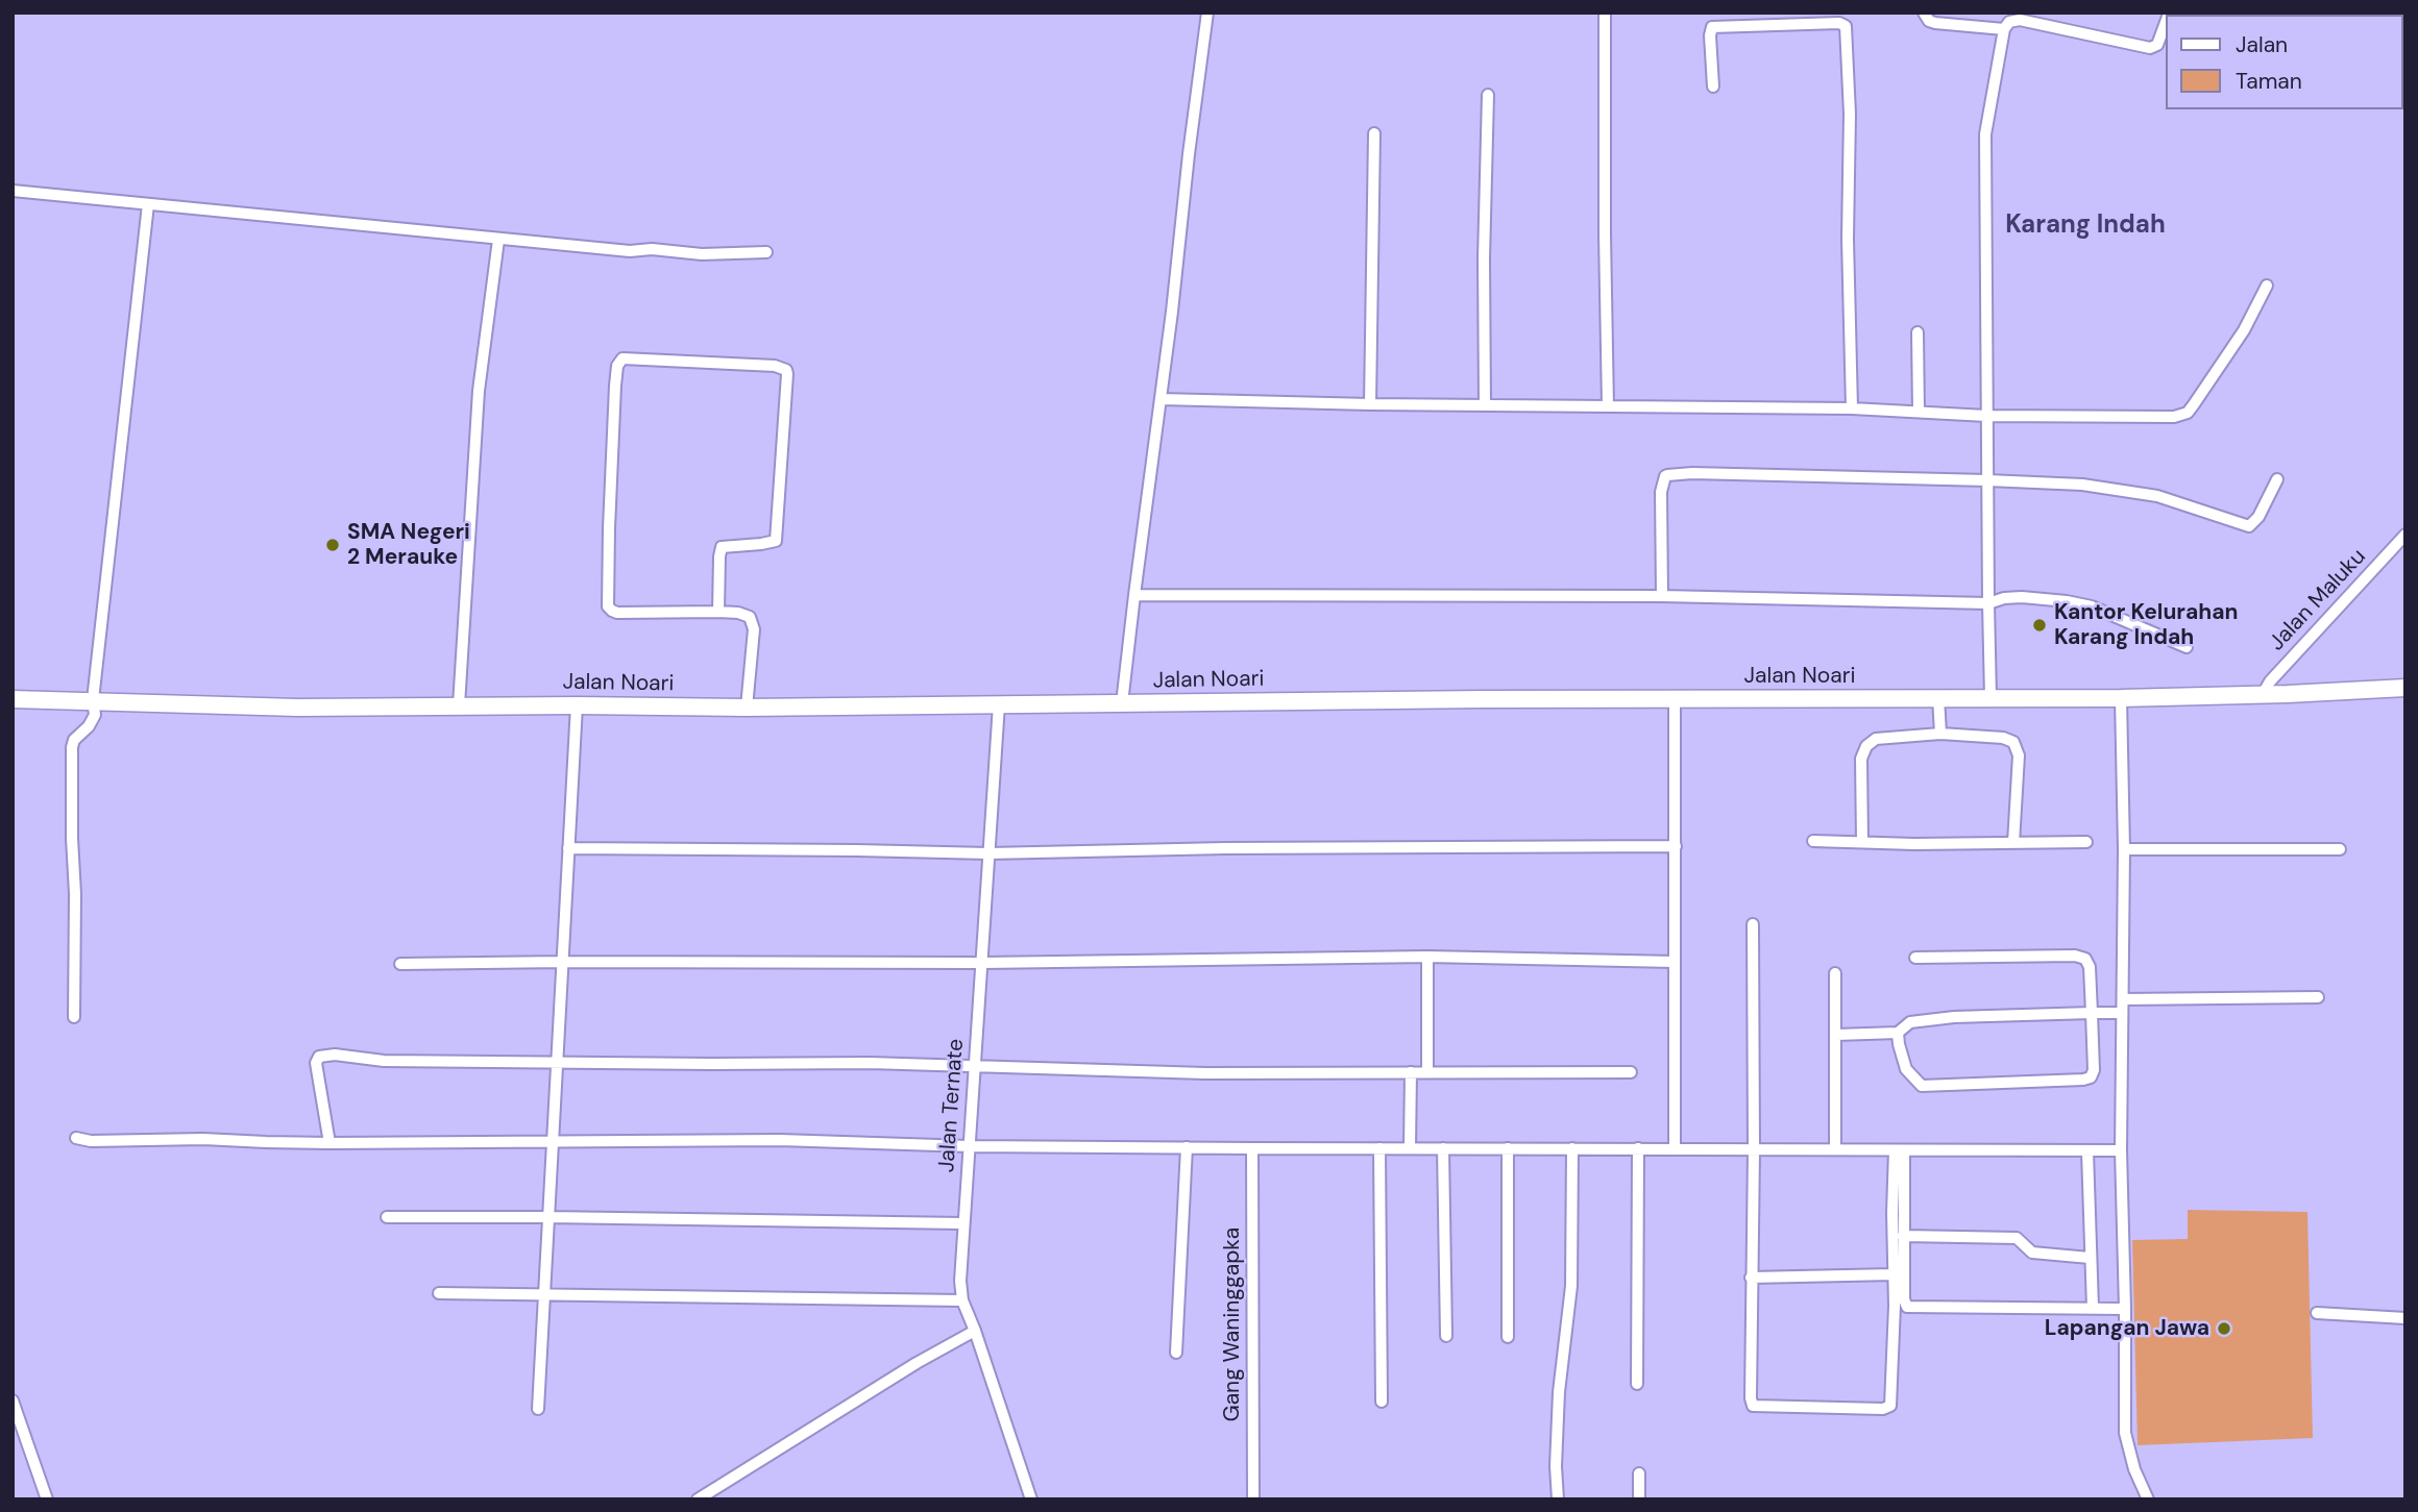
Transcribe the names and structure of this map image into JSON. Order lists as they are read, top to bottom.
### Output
{
  "streets": {
    "street": [
      "Jalan Maluku",
      "Jalan Noari",
      "Jalan Ternate",
      "Gang Waninggapka"
    ]
  },
  "crossings": [
    ["Jalan Maluku", "Jalan Noari"],
    ["Jalan Noari", "Jalan Ternate"]
  ],
  "districts": ["Karang Indah"],
  "places": ["SMA Negeri 2 Merauke", "Kantor Kelurahan Karang Indah", "Lapangan Jawa"],
  "legend": ["Jalan", "Taman"]
}
